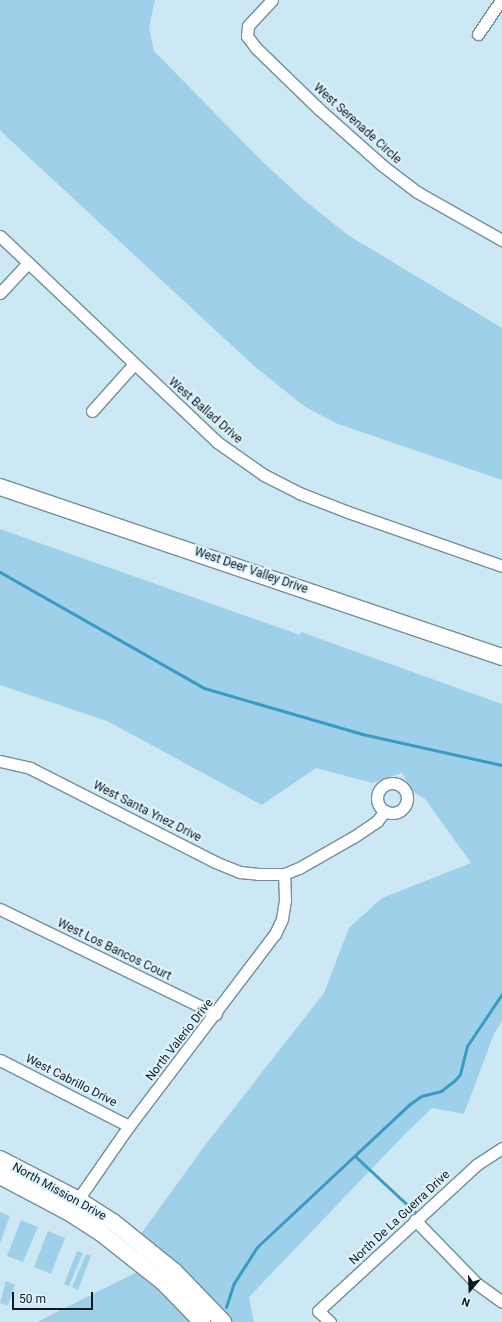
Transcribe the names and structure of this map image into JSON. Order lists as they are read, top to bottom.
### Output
{
  "streets": {
    "street": [
      "West Serenade Circle",
      "West Ballad Drive",
      "West Deer Valley Drive",
      "West Santa Ynez Drive",
      "West Los Bancos Court",
      "North Valerio Drive",
      "West Cabrillo Drive",
      "North Mission Drive",
      "North De La Guerra Drive"
    ]
  },
  "crossings": [
    ["West Santa Ynez Drive", "North Valerio Drive"],
    ["West Los Bancos Court", "North Valerio Drive"],
    ["North Valerio Drive", "West Cabrillo Drive"],
    ["North Valerio Drive", "North Mission Drive"]
  ],
  "scale_bar": "50 m",
  "north": "bottom"
}
